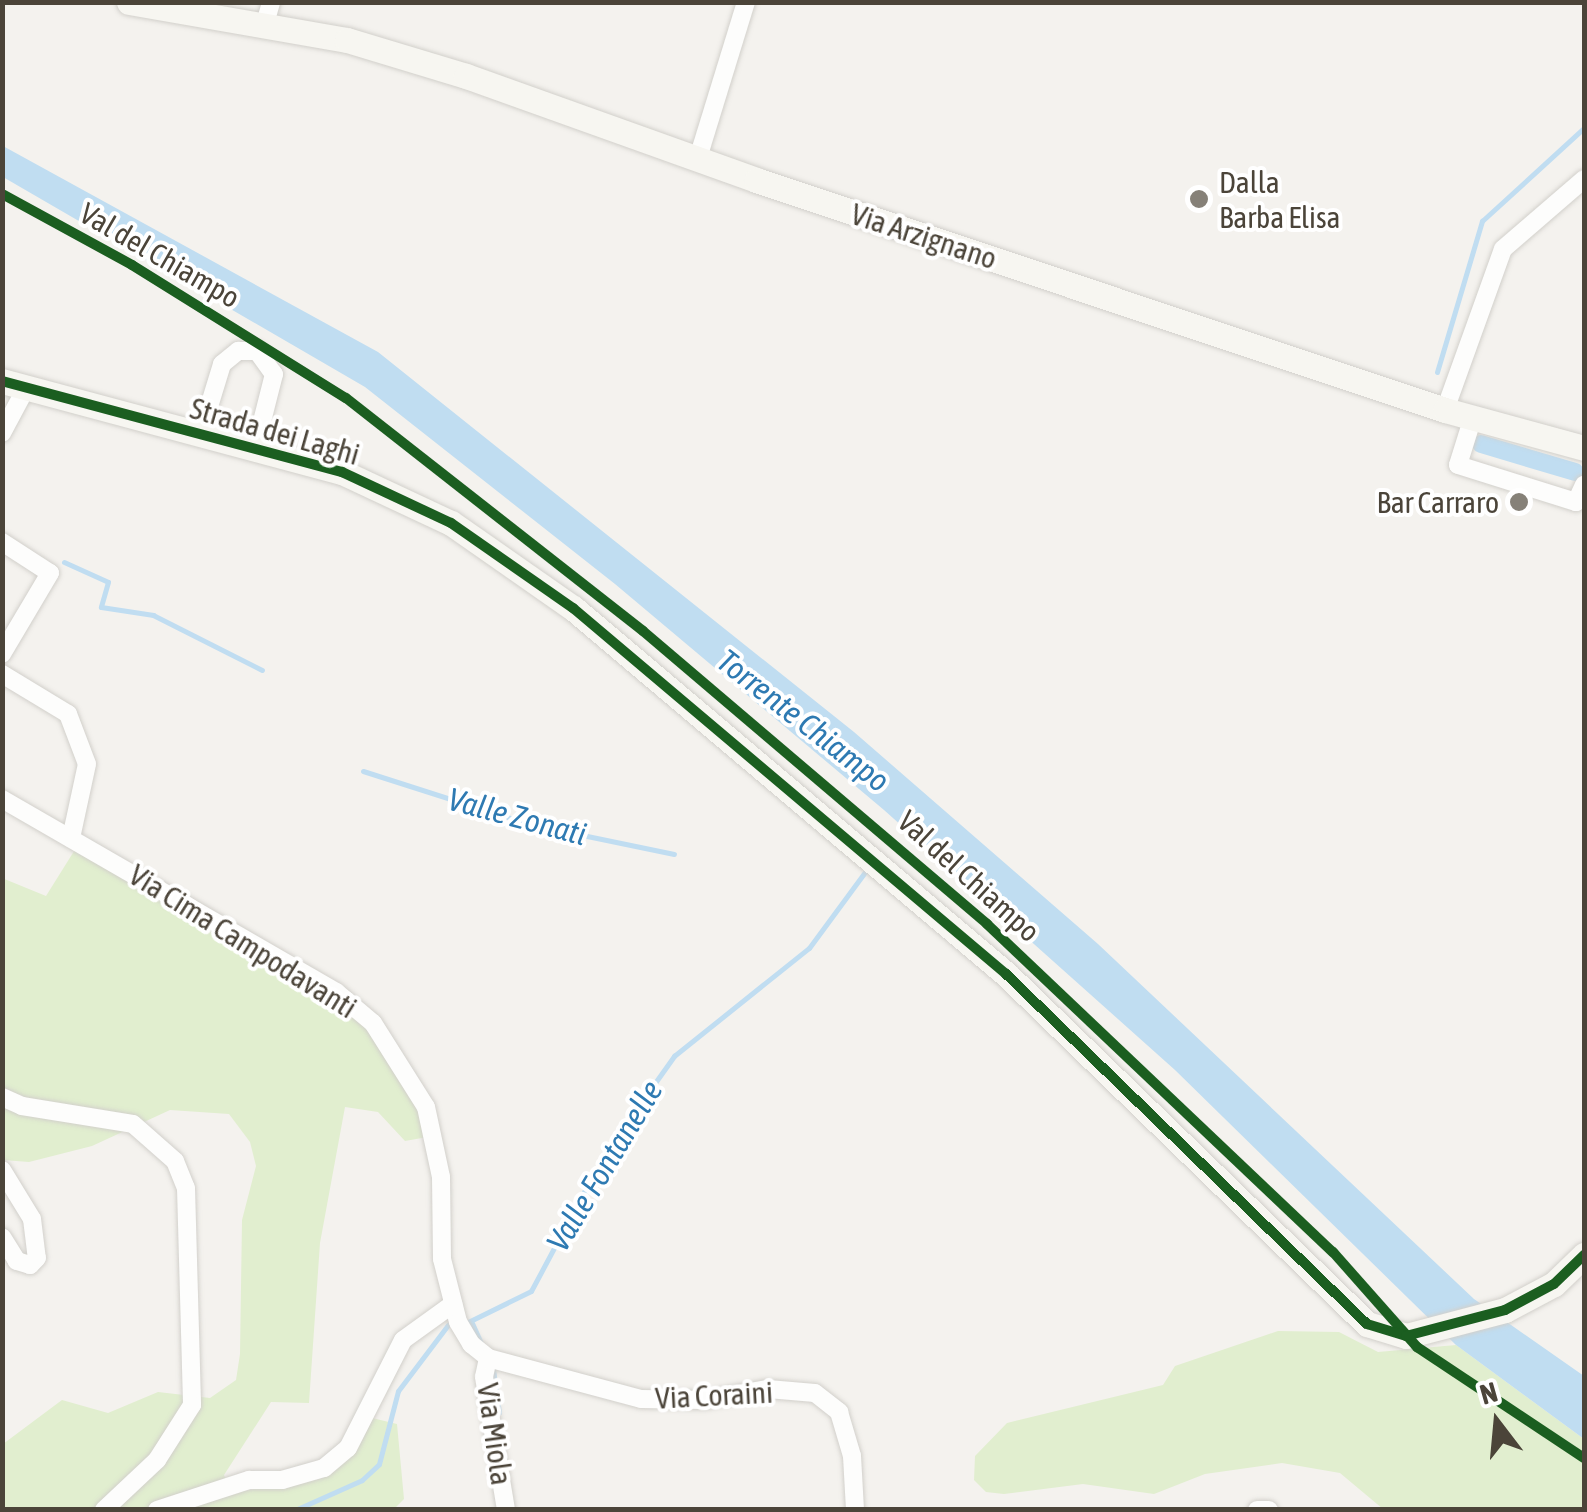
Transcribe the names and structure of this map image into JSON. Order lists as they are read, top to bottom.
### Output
{
  "streets": {
    "street": [
      "Via Arzignano",
      "Strada dei Laghi",
      "Via Cima Campodavanti",
      "Via Coraini",
      "Via Miola"
    ],
    "cycle path": ["Val del Chiampo"]
  },
  "crossings": [
    ["Via Cima Campodavanti", "Via Coraini"],
    ["Via Cima Campodavanti", "Via Miola"],
    ["Via Coraini", "Via Miola"]
  ],
  "water": ["Torrente Chiampo", "Valle Zonati", "Valle Fontanelle"],
  "places": ["Dalla Barba Elisa", "Bar Carraro"],
  "north": "top"
}
